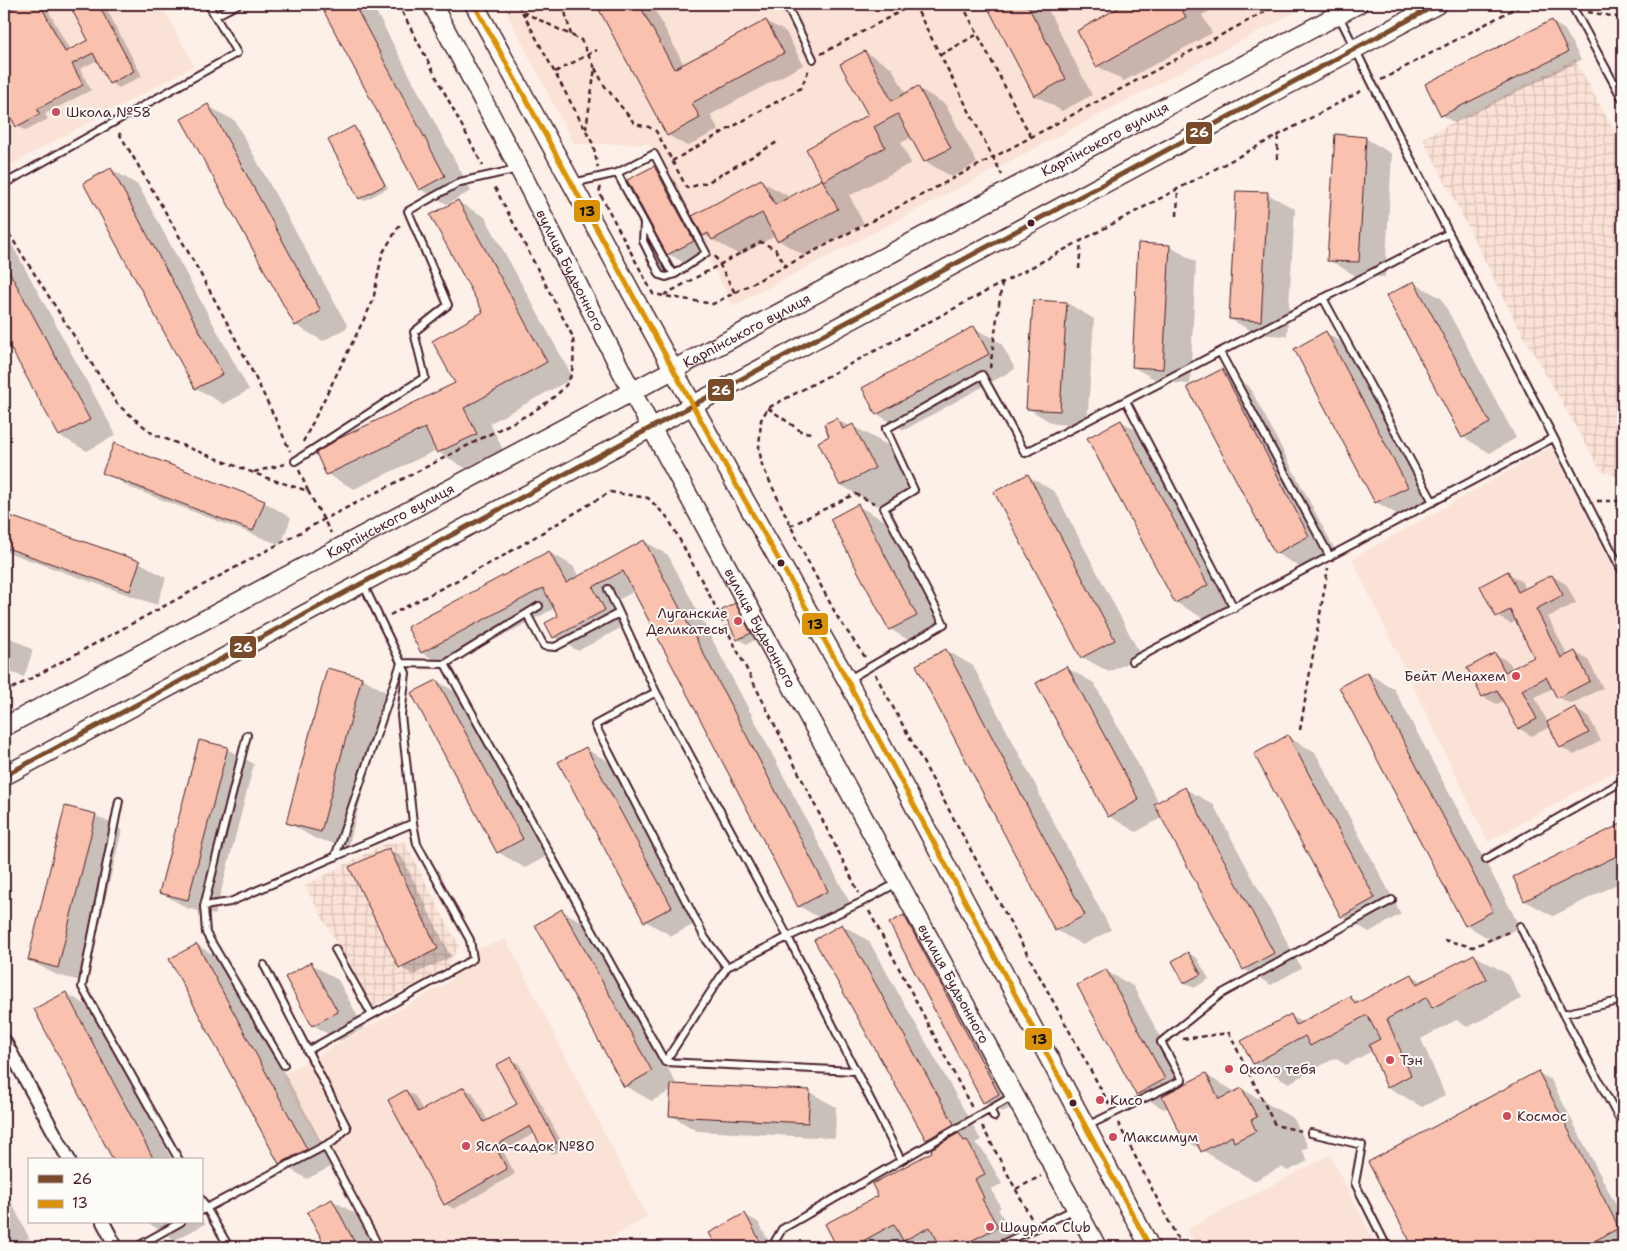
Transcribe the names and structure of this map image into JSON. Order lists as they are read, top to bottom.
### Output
{
  "streets": {
    "street": ["Карпінського вулиця", "вулиця Будьонного"]
  },
  "crossings": [
    ["Карпінського вулиця", "вулиця Будьонного"]
  ],
  "places": [
    "Школа №58",
    "Луганские Деликатесы",
    "Бейт Менахем",
    "Тэн",
    "Около тебя",
    "Кисо",
    "Космос",
    "Максимум",
    "Ясла-садок №80",
    "Шаурма Club"
  ],
  "lines": ["transit line 26", "transit line 13"],
  "legend": ["26", "13"]
}
